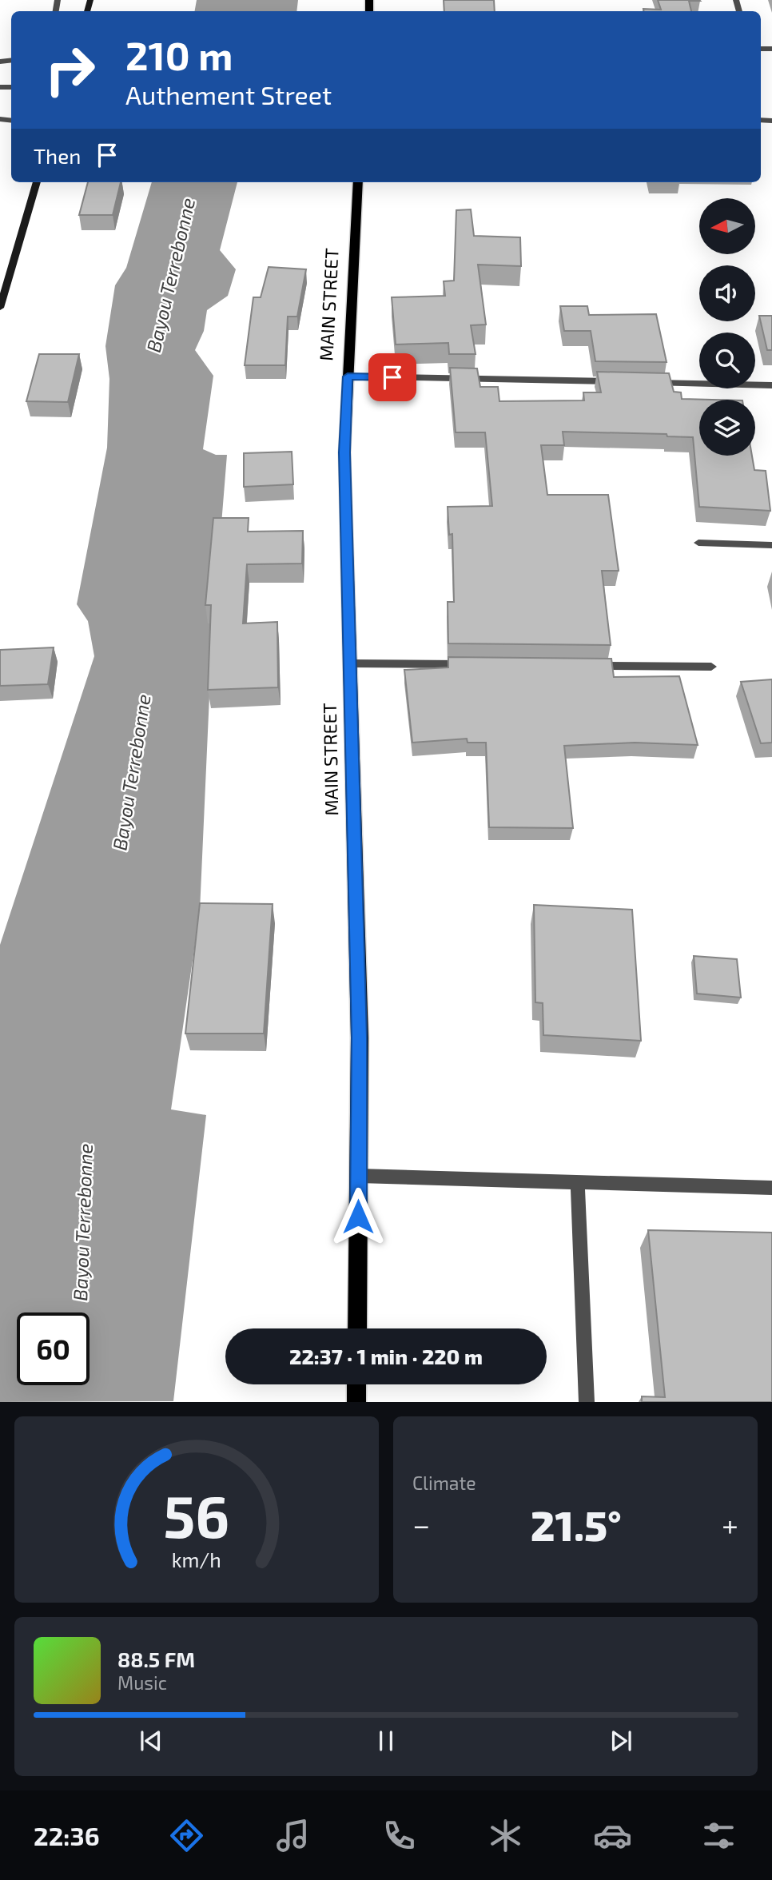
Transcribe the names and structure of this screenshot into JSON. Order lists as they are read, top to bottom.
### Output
{
  "streets": {
    "main road": ["MAIN STREET"]
  },
  "water": ["Bayou Terrebonne"],
  "north": "left",
  "page": {
    "turn": ["210 m", "Authement Street"],
    "then": "Then",
    "limit": "60",
    "trip": "22:37 · 1 min · 220 m",
    "tile": "Climate",
    "heat": ["−", "21.5°", "+"],
    "song": ["88.5 FM", "Music"],
    "tabs": "22:36",
    "gauge": ["56", "km/h"]
  }
}
